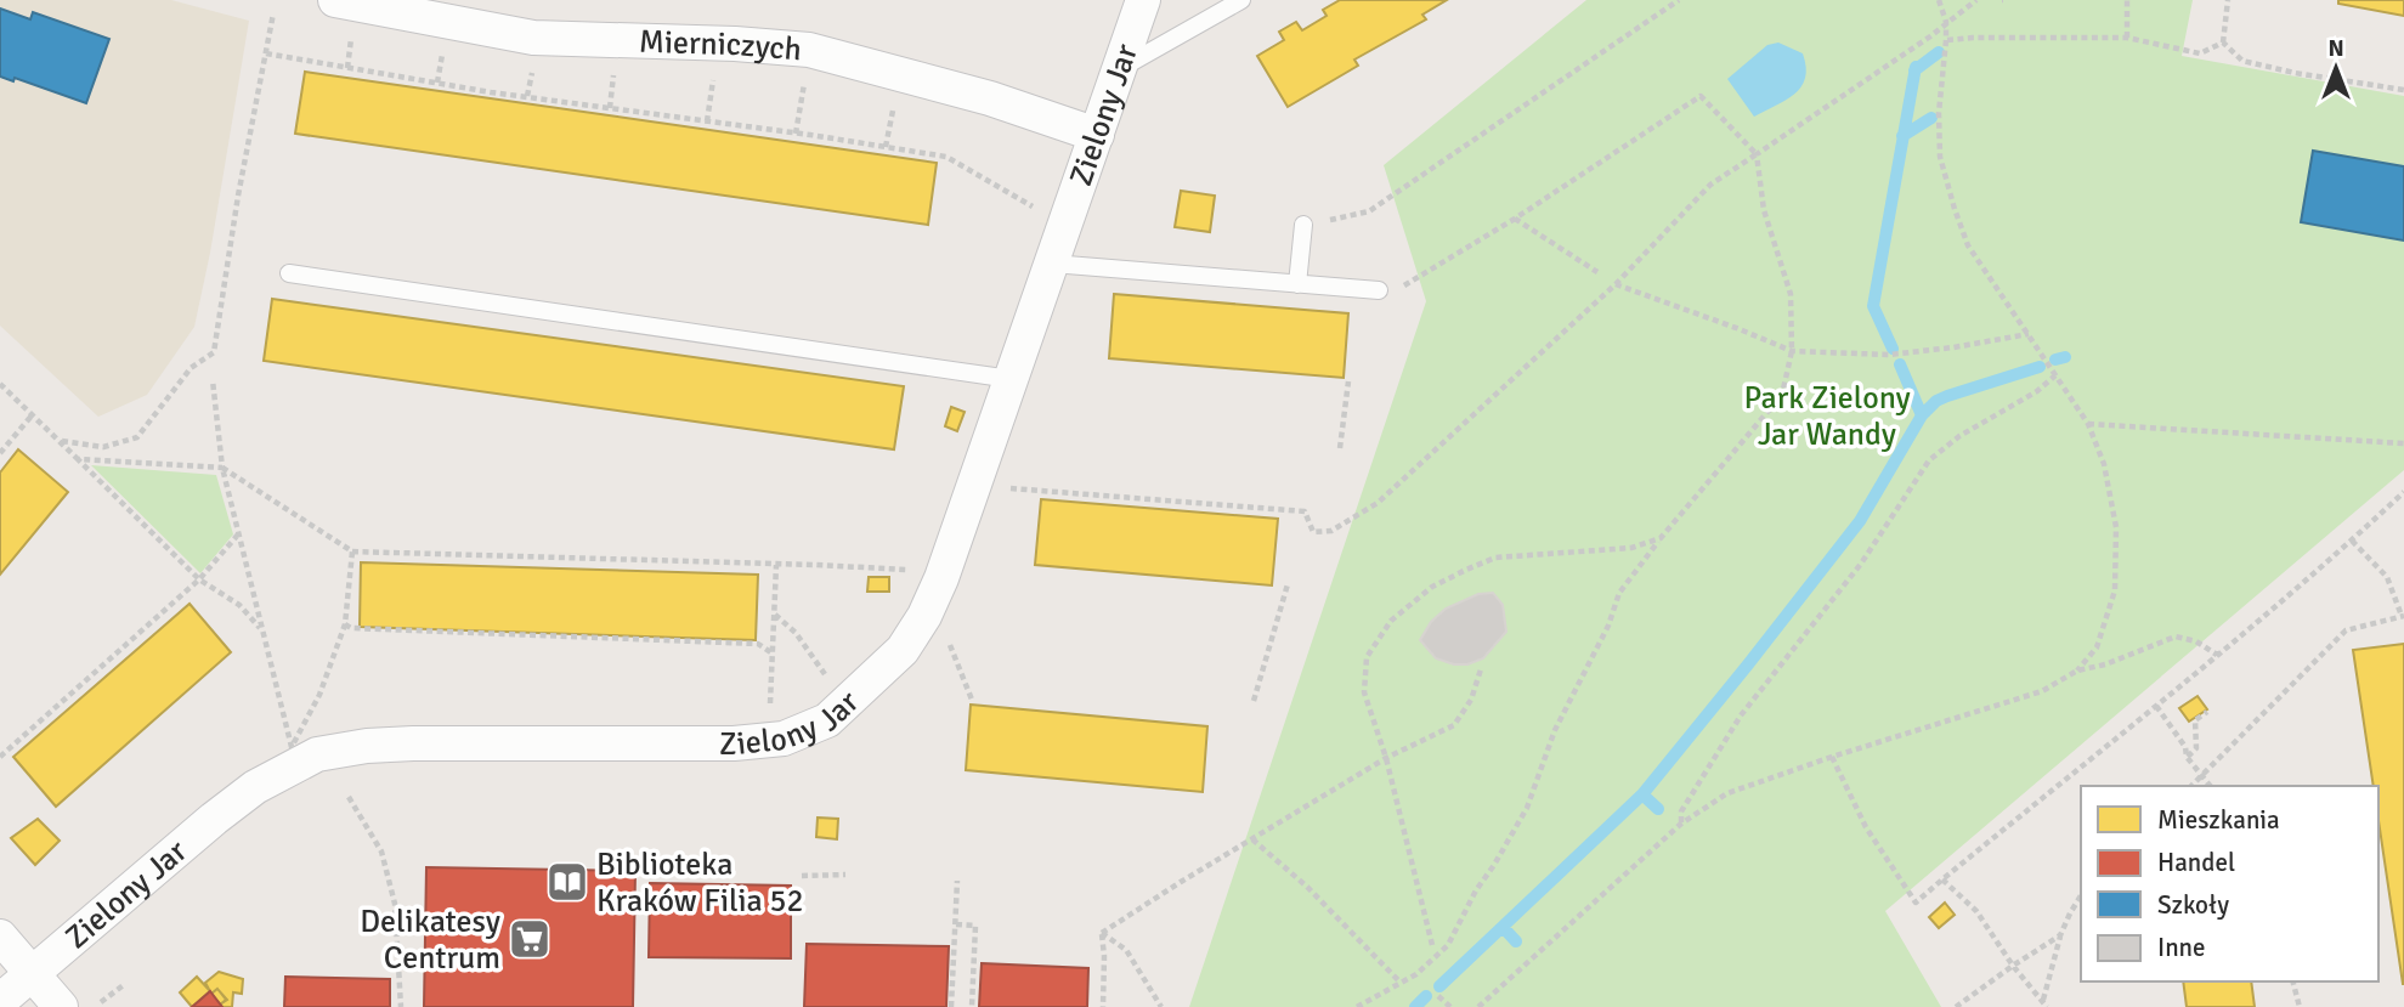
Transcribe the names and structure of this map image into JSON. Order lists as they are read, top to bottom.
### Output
{
  "streets": {
    "street": ["Mierniczych", "Zielony Jar"]
  },
  "crossings": [
    ["Mierniczych", "Zielony Jar"]
  ],
  "parks": ["Park Zielony Jar Wandy"],
  "places": {
    "library": ["Biblioteka Kraków Filia 52"],
    "supermarket": ["Delikatesy Centrum"]
  },
  "legend": [
    "Mieszkania",
    "Handel",
    "Szkoły",
    "Inne"
  ],
  "north": "top"
}
